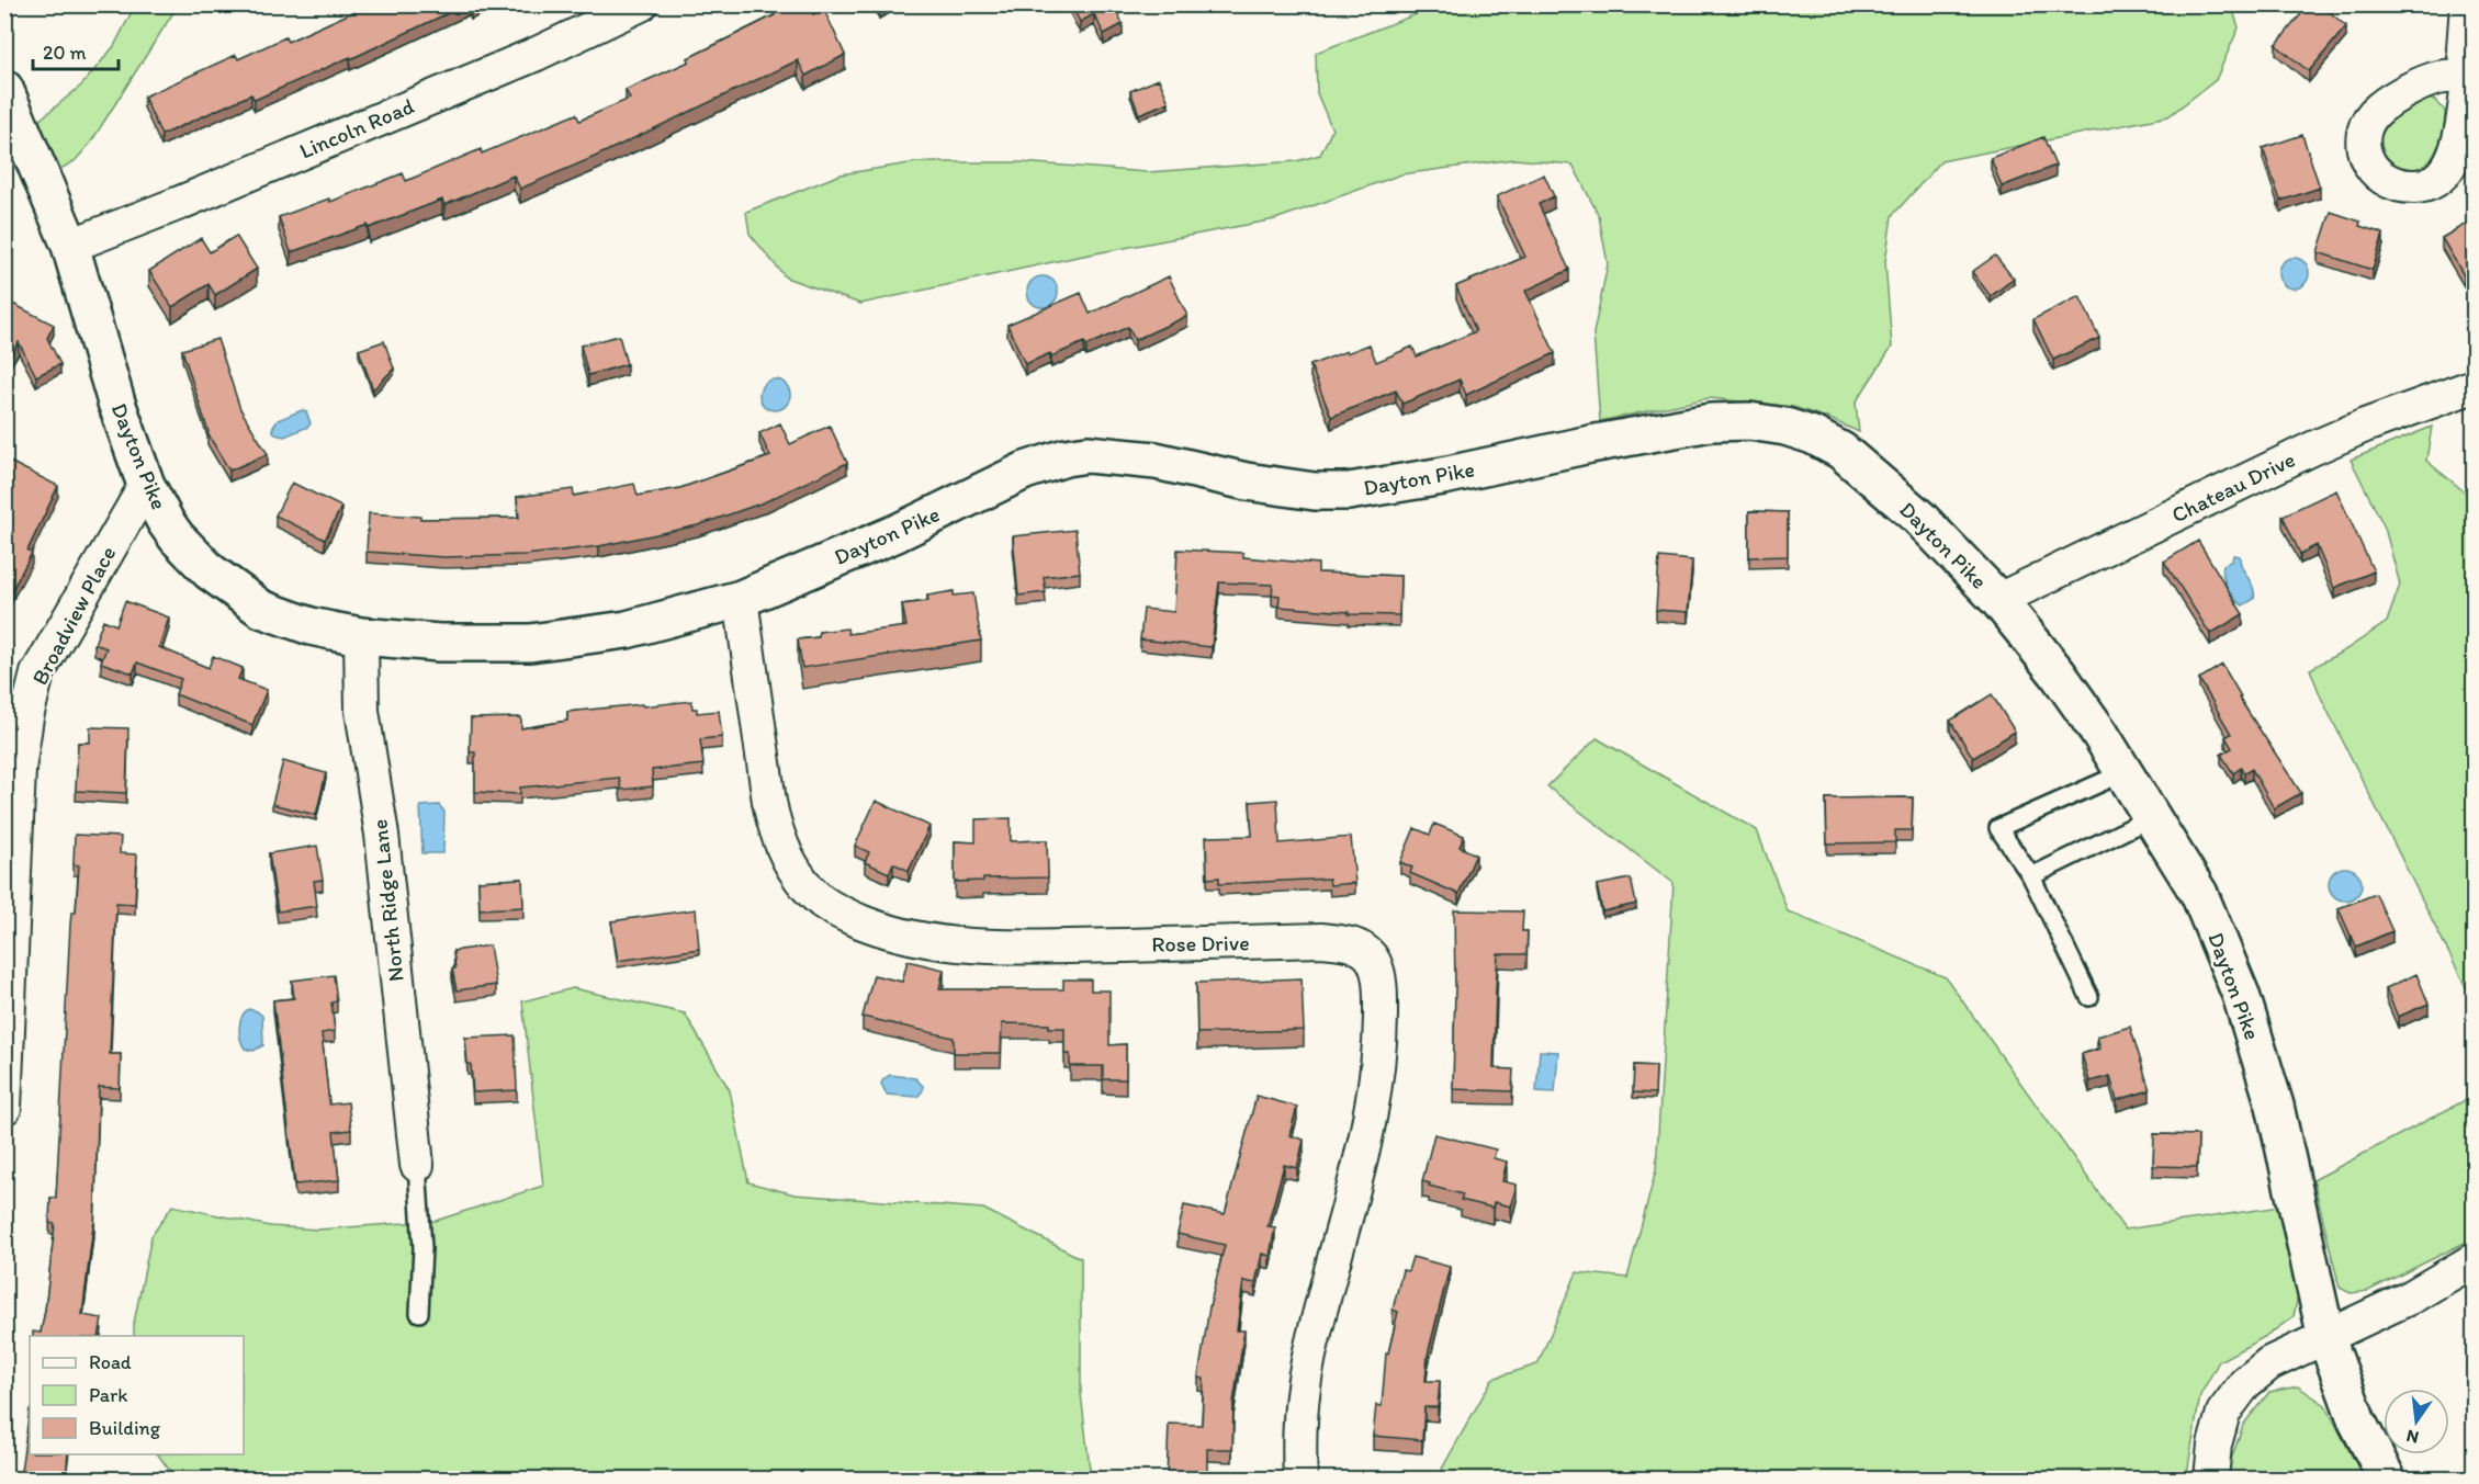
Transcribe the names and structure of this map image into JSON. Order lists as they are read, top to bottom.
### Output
{
  "streets": {
    "street": [
      "Lincoln Road",
      "Dayton Pike",
      "Chateau Drive",
      "Broadview Place",
      "North Ridge Lane",
      "Rose Drive"
    ]
  },
  "crossings": [
    ["Lincoln Road", "Dayton Pike"],
    ["Dayton Pike", "Chateau Drive"],
    ["Dayton Pike", "Broadview Place"],
    ["Dayton Pike", "North Ridge Lane"],
    ["Dayton Pike", "Rose Drive"]
  ],
  "legend": ["Road", "Park", "Building"],
  "scale_bar": "20 m",
  "north": "bottom"
}
